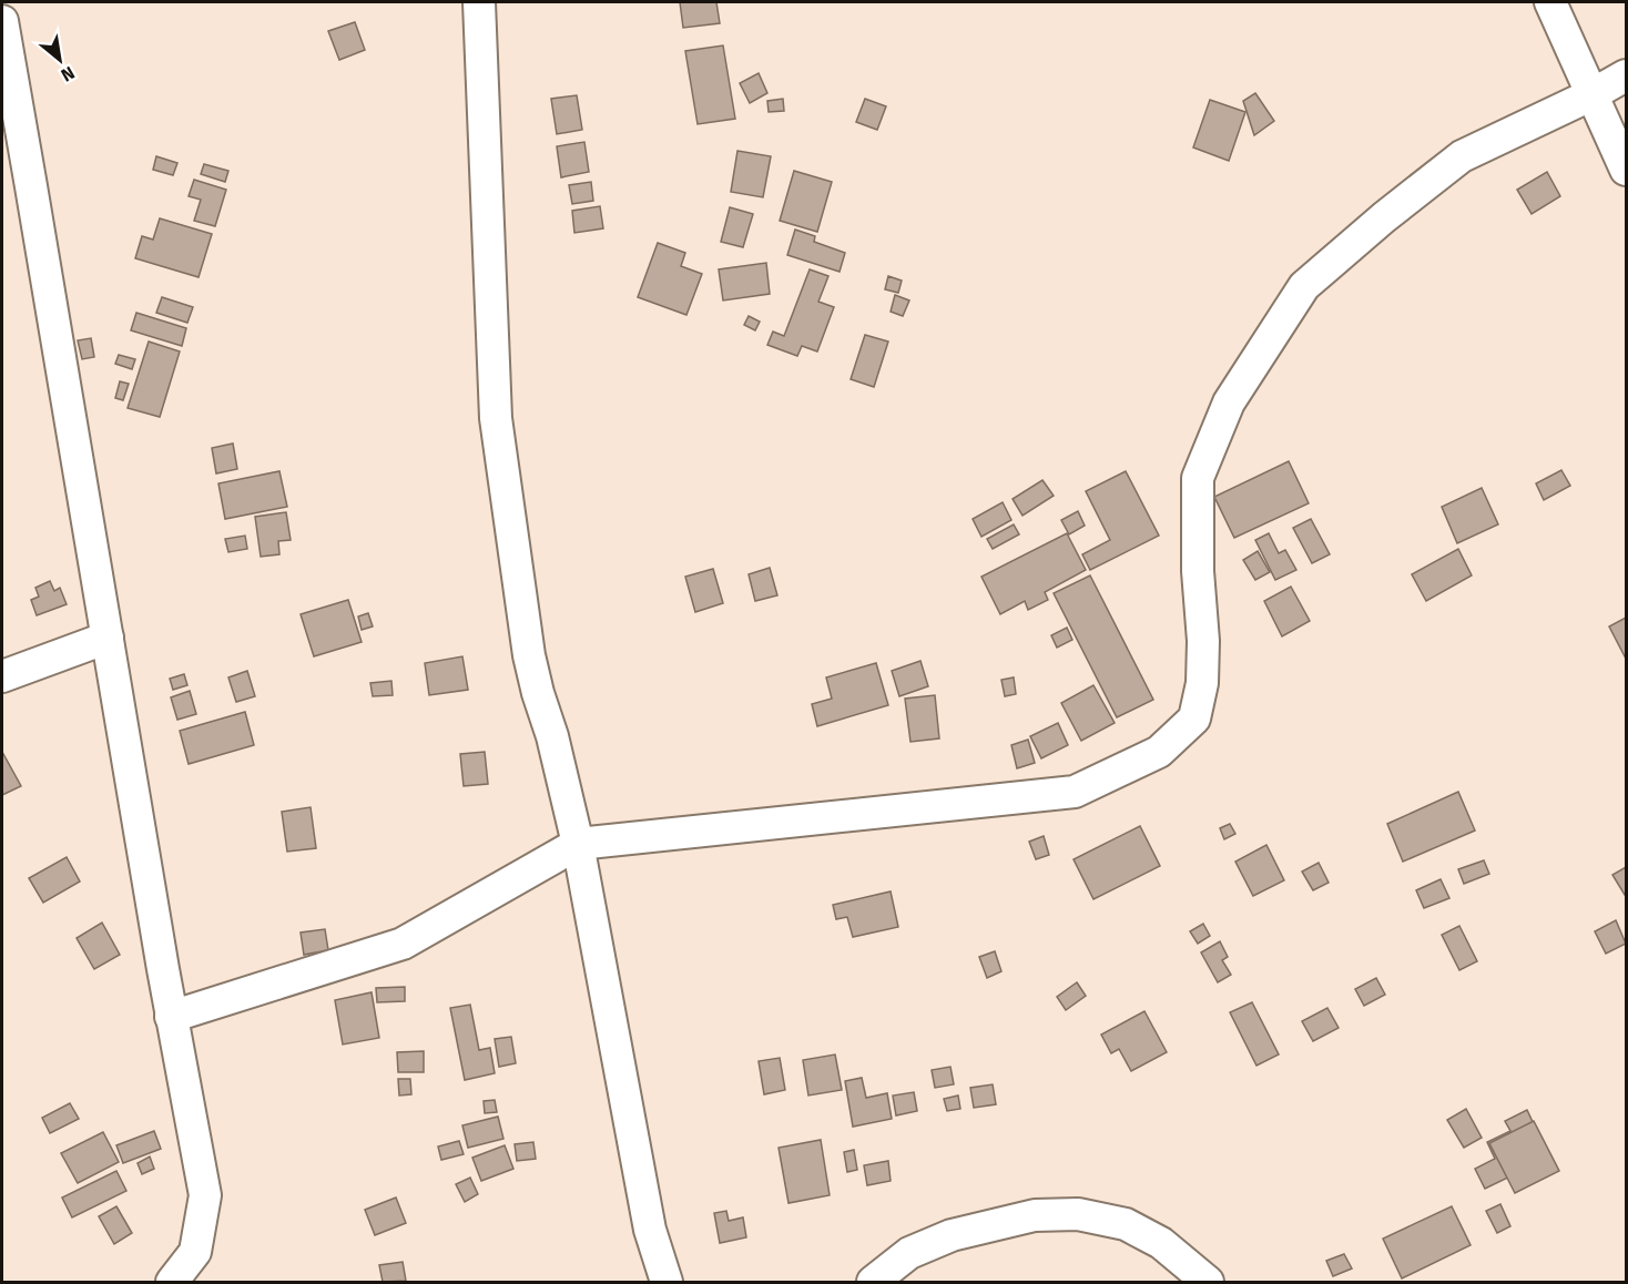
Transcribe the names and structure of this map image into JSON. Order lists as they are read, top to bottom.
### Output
{
  "north": "bottom right"
}
